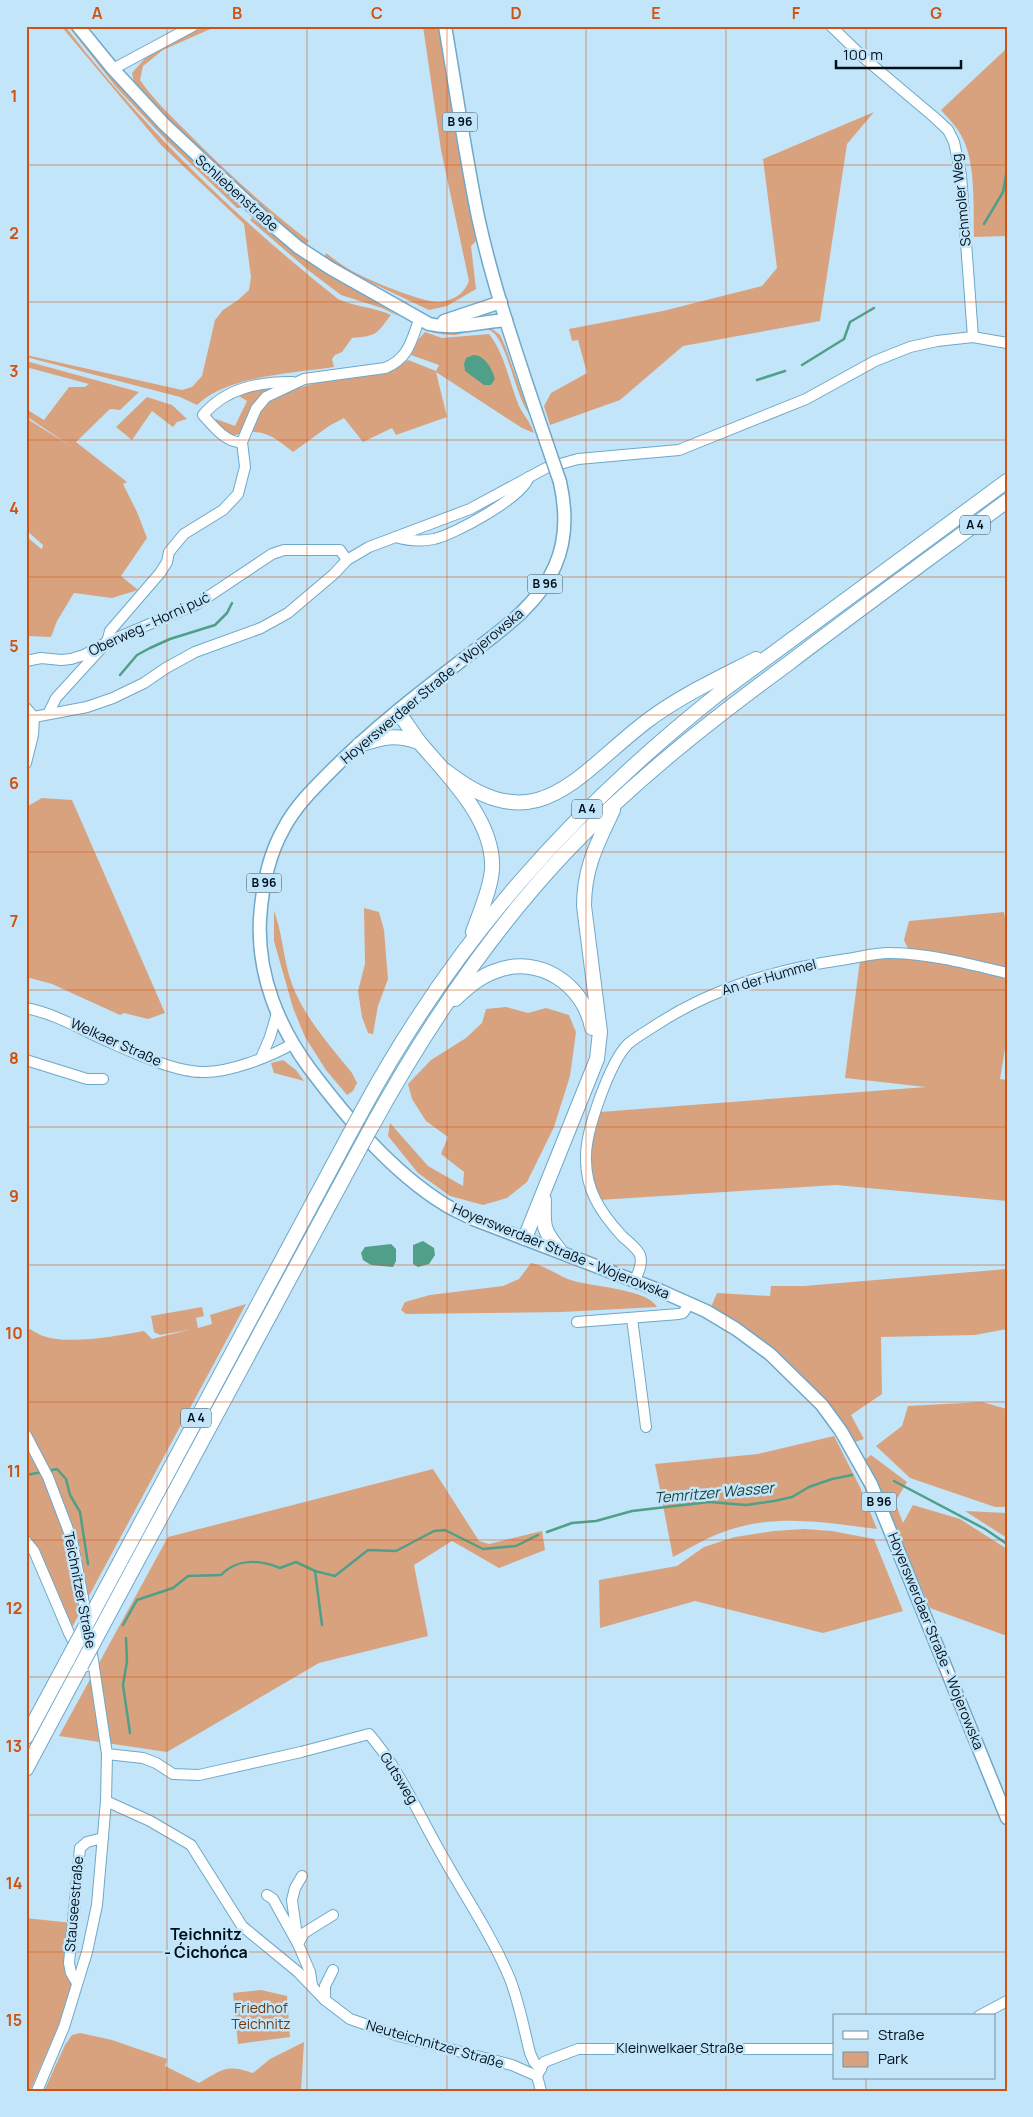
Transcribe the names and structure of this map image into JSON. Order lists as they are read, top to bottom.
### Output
{
  "streets": {
    "highway": ["A 4"],
    "main road": ["B 96", "Schliebenstraße", "Hoyerswerdaer Straße - Wojerowska"],
    "street": [
      "Schmoler Weg",
      "Oberweg - Horni puć",
      "An der Hummel",
      "Welkaer Straße",
      "Teichnitzer Straße",
      "Gutsweg",
      "Stauseestraße",
      "Neuteichnitzer Straße",
      "Kleinwelkaer Straße"
    ]
  },
  "crossings": [
    ["B 96", "Schliebenstraße"],
    ["B 96", "Hoyerswerdaer Straße - Wojerowska"],
    ["Schliebenstraße", "Hoyerswerdaer Straße - Wojerowska"],
    ["Hoyerswerdaer Straße - Wojerowska", "An der Hummel"],
    ["Hoyerswerdaer Straße - Wojerowska", "Welkaer Straße"],
    ["Teichnitzer Straße", "Gutsweg"],
    ["Teichnitzer Straße", "Stauseestraße"],
    ["Gutsweg", "Stauseestraße"],
    ["Gutsweg", "Neuteichnitzer Straße"],
    ["Gutsweg", "Kleinwelkaer Straße"],
    ["Stauseestraße", "Neuteichnitzer Straße"],
    ["Neuteichnitzer Straße", "Kleinwelkaer Straße"]
  ],
  "districts": ["Teichnitz - Ćichońca"],
  "water": ["Temritzer Wasser"],
  "parks": ["Friedhof Teichnitz"],
  "legend": ["Straße", "Park"],
  "scale_bar": "100 m",
  "grid": {
    "columns": [
      "A",
      "B",
      "C",
      "D",
      "E",
      "F",
      "G"
    ],
    "rows": [
      "1",
      "2",
      "3",
      "4",
      "5",
      "6",
      "7",
      "8",
      "9",
      "10",
      "11",
      "12",
      "13",
      "14",
      "15"
    ]
  }
}
